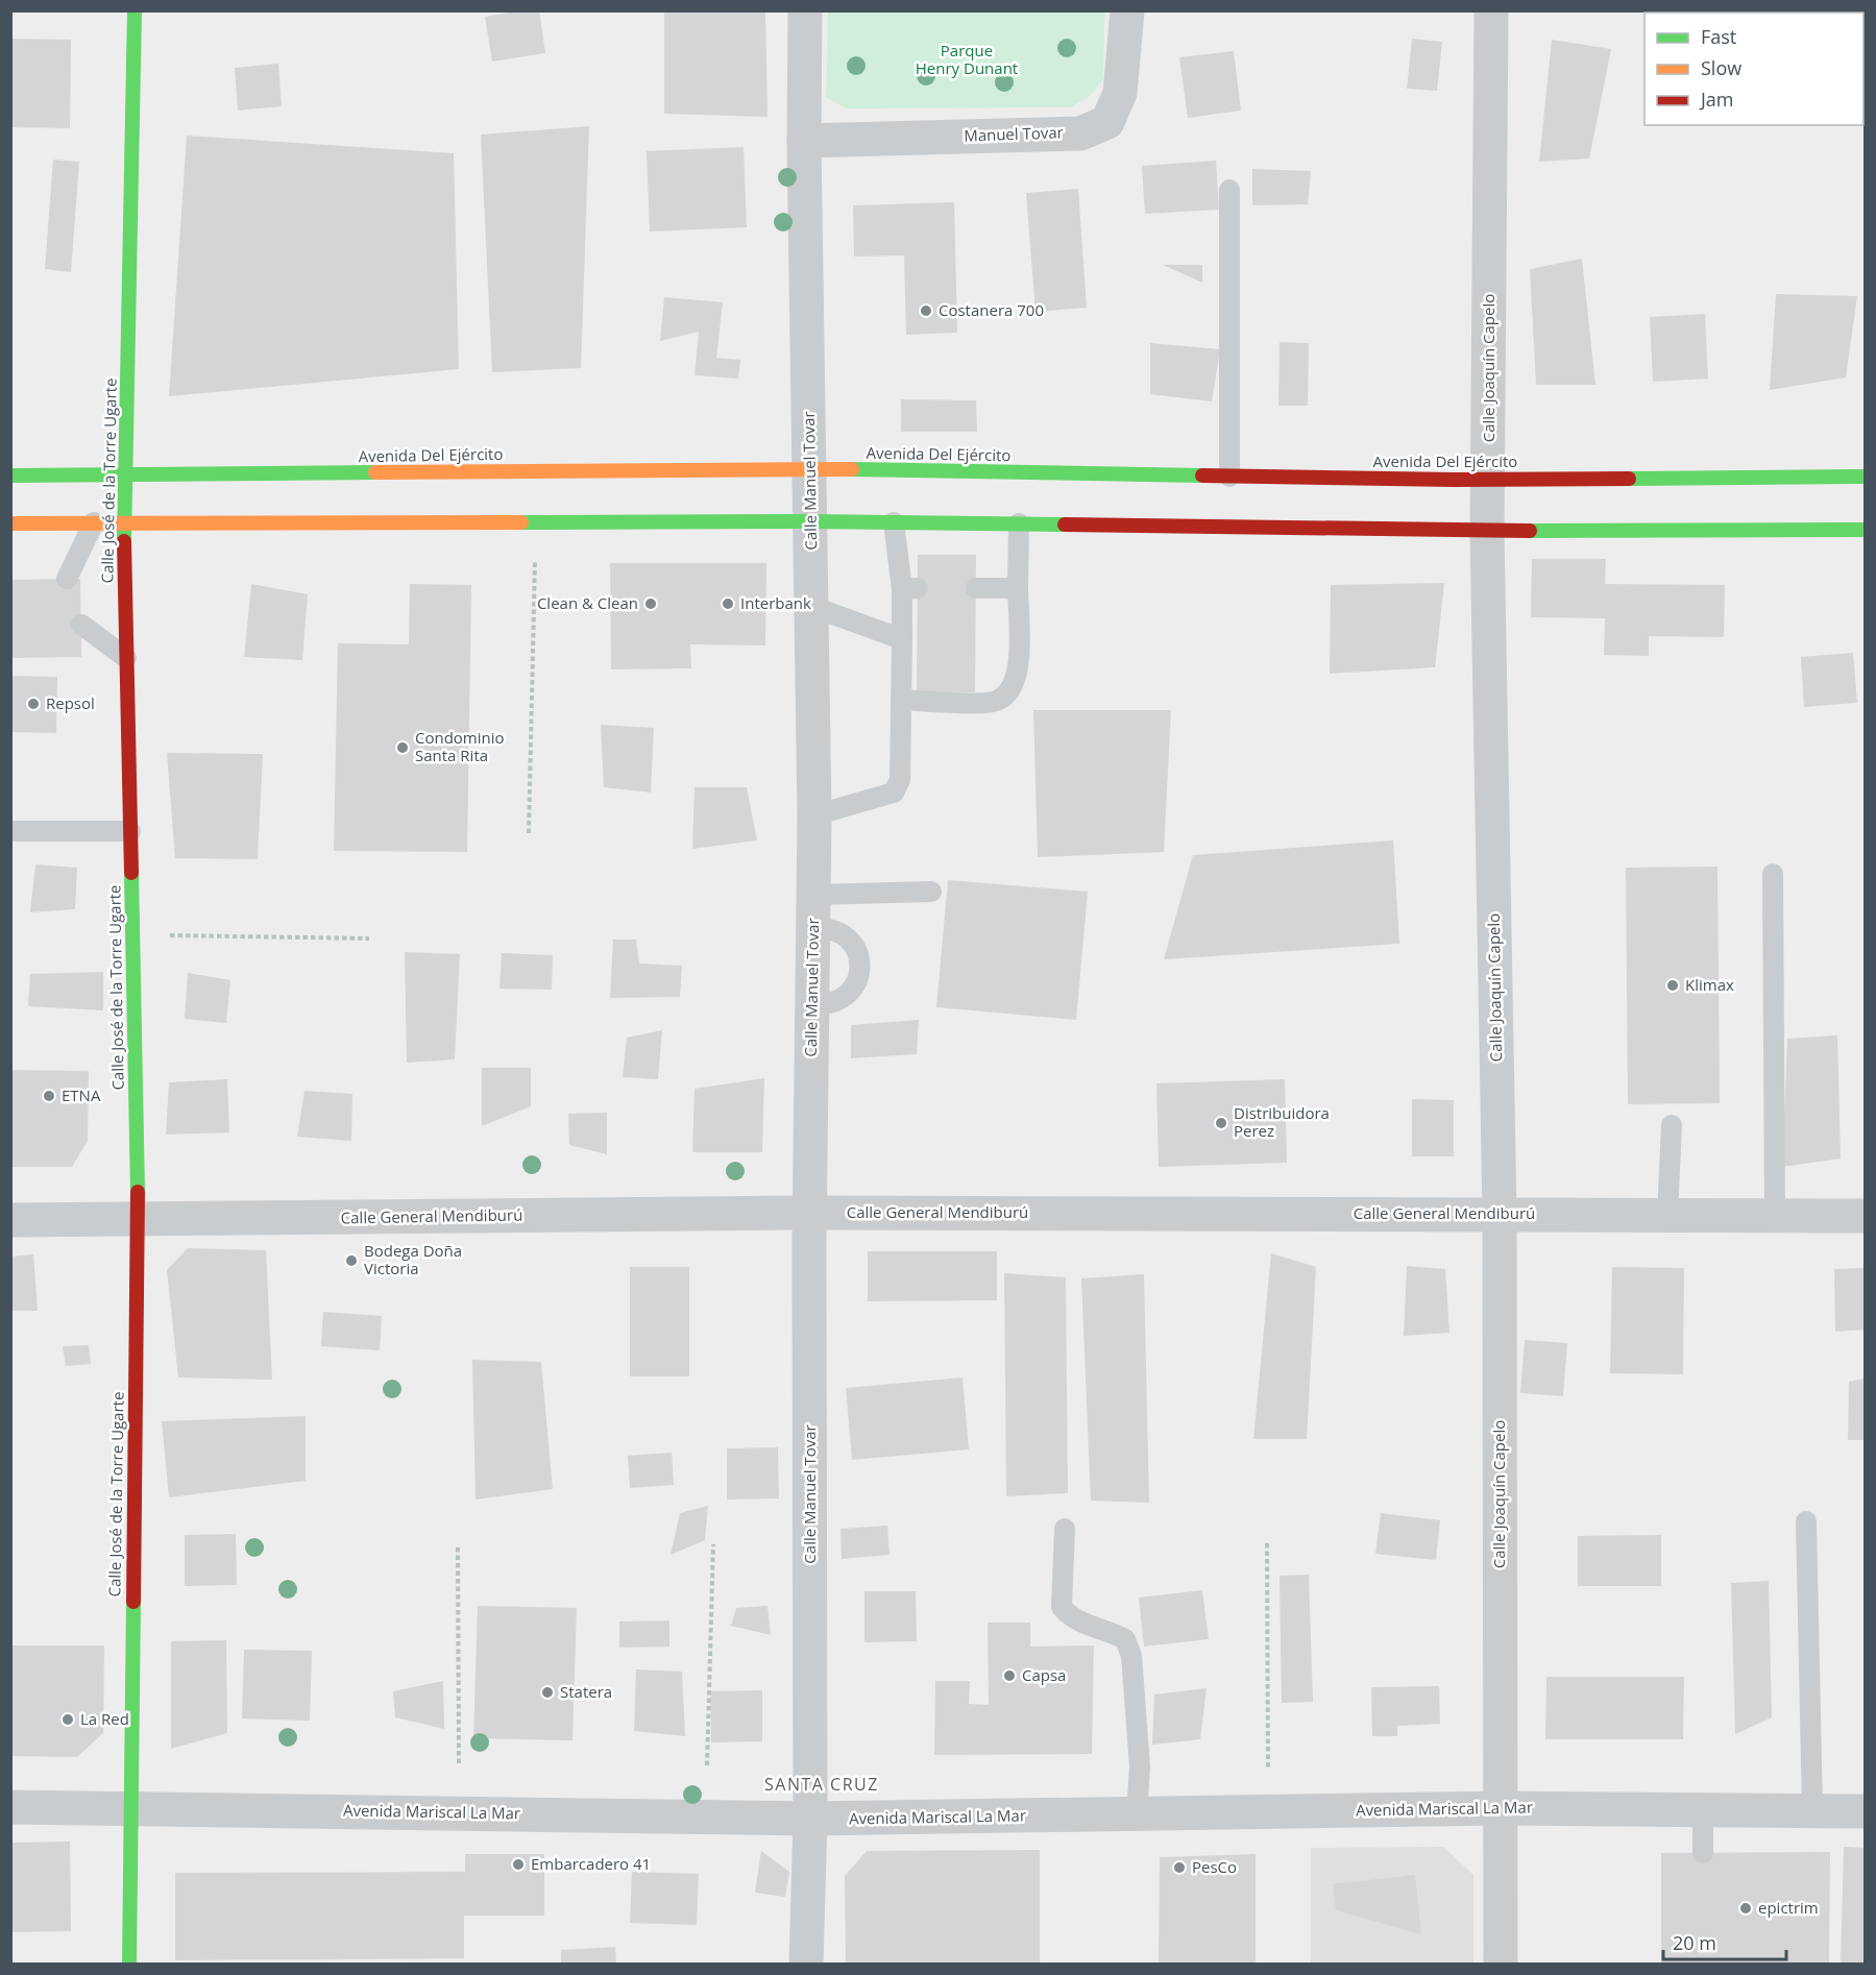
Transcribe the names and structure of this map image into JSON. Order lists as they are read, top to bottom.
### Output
{
  "streets": {
    "main road": ["Avenida Del Ejército", "Calle José de la Torre Ugarte"],
    "street": [
      "Manuel Tovar",
      "Calle Joaquín Capelo",
      "Calle Manuel Tovar",
      "Calle General Mendiburú",
      "Avenida Mariscal La Mar"
    ]
  },
  "crossings": [
    ["Manuel Tovar", "Calle Manuel Tovar"],
    ["Calle Joaquín Capelo", "Avenida Del Ejército"],
    ["Calle Joaquín Capelo", "Calle General Mendiburú"],
    ["Calle Joaquín Capelo", "Avenida Mariscal La Mar"],
    ["Avenida Del Ejército", "Calle José de la Torre Ugarte"],
    ["Avenida Del Ejército", "Calle Manuel Tovar"],
    ["Calle José de la Torre Ugarte", "Calle General Mendiburú"],
    ["Calle José de la Torre Ugarte", "Avenida Mariscal La Mar"],
    ["Calle Manuel Tovar", "Calle General Mendiburú"],
    ["Calle Manuel Tovar", "Avenida Mariscal La Mar"]
  ],
  "districts": ["SANTA CRUZ"],
  "parks": ["Parque Henry Dunant"],
  "places": [
    "Costanera 700",
    "Clean & Clean",
    "Interbank",
    "Repsol",
    "Condominio Santa Rita",
    "Klimax",
    "ETNA",
    "Distribuidora Perez",
    "Bodega Doña Victoria",
    "Capsa",
    "Statera",
    "La Red",
    "Embarcadero 41",
    "PesCo",
    "epictrim"
  ],
  "legend": ["Fast", "Slow", "Jam"],
  "scale_bar": "20 m"
}
